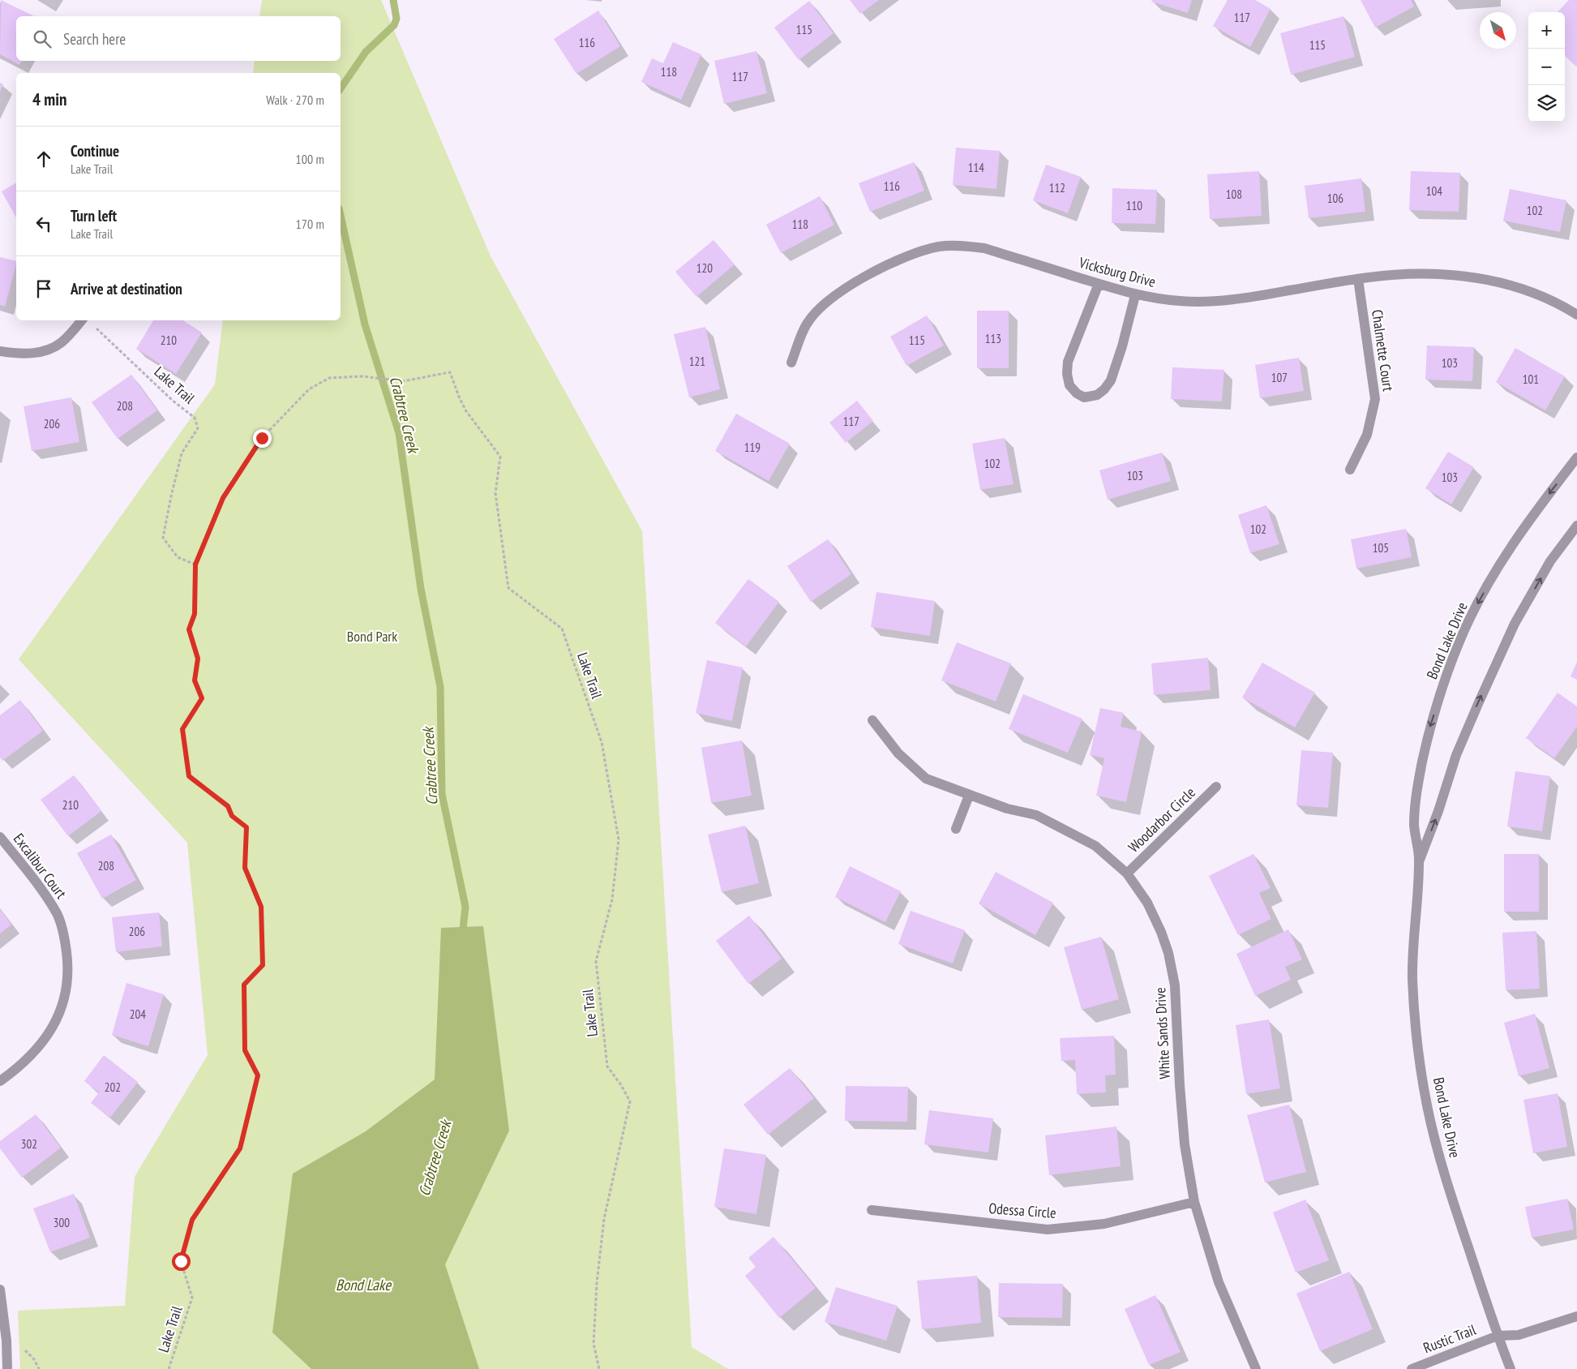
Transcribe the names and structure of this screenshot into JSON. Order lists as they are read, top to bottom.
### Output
{
  "streets": {
    "street": [
      "Vicksburg Drive",
      "Chalmette Court",
      "Bond Lake Drive",
      "Woodarbor Circle",
      "Excalibur Court",
      "White Sands Drive",
      "Odessa Circle",
      "Rustic Trail"
    ],
    "path": ["Lake Trail"]
  },
  "crossings": [
    ["Vicksburg Drive", "Chalmette Court"],
    ["Bond Lake Drive", "Rustic Trail"],
    ["Woodarbor Circle", "White Sands Drive"],
    ["White Sands Drive", "Odessa Circle"]
  ],
  "water": ["Crabtree Creek", "Bond Lake"],
  "parks": ["Bond Park"],
  "house_numbers": [
    "117",
    "115",
    "116",
    "115",
    "118",
    "117",
    "114",
    "116",
    "112",
    "104",
    "108",
    "106",
    "110",
    "102",
    "118",
    "120",
    "113",
    "210",
    "115",
    "121",
    "103",
    "107",
    "101",
    "208",
    "117",
    "206",
    "119",
    "102",
    "103",
    "103",
    "102",
    "105",
    "210",
    "208",
    "206",
    "204",
    "202",
    "302",
    "300"
  ],
  "north": "bottom right",
  "page": {
    "map_buttons": ["+", "−"],
    "search": "Search here",
    "heading": ["4 min", "Walk · 270 m"],
    "list": [
      ["Continue", "Lake Trail", "100 m"],
      ["Turn left", "Lake Trail", "170 m"],
      "Arrive at destination"
    ]
  }
}
